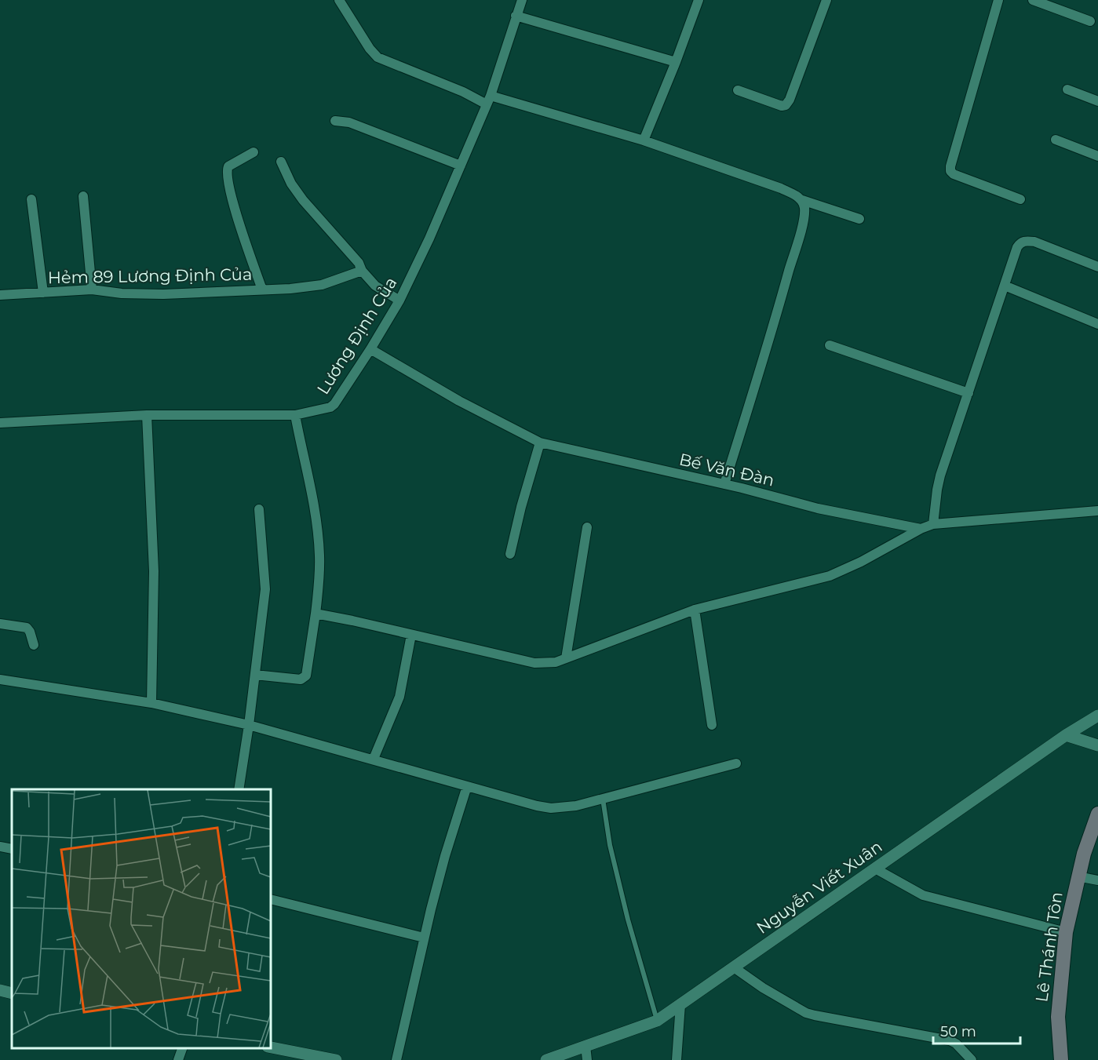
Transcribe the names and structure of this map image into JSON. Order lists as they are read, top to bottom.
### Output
{
  "streets": {
    "main road": ["Lê Thánh Tôn"],
    "street": [
      "Hẻm 89 Lương Định Của",
      "Lương Định Của",
      "Bế Văn Đàn",
      "Nguyễn Viết Xuân"
    ]
  },
  "crossings": [
    ["Lương Định Của", "Bế Văn Đàn"]
  ],
  "scale_bar": "50 m"
}
